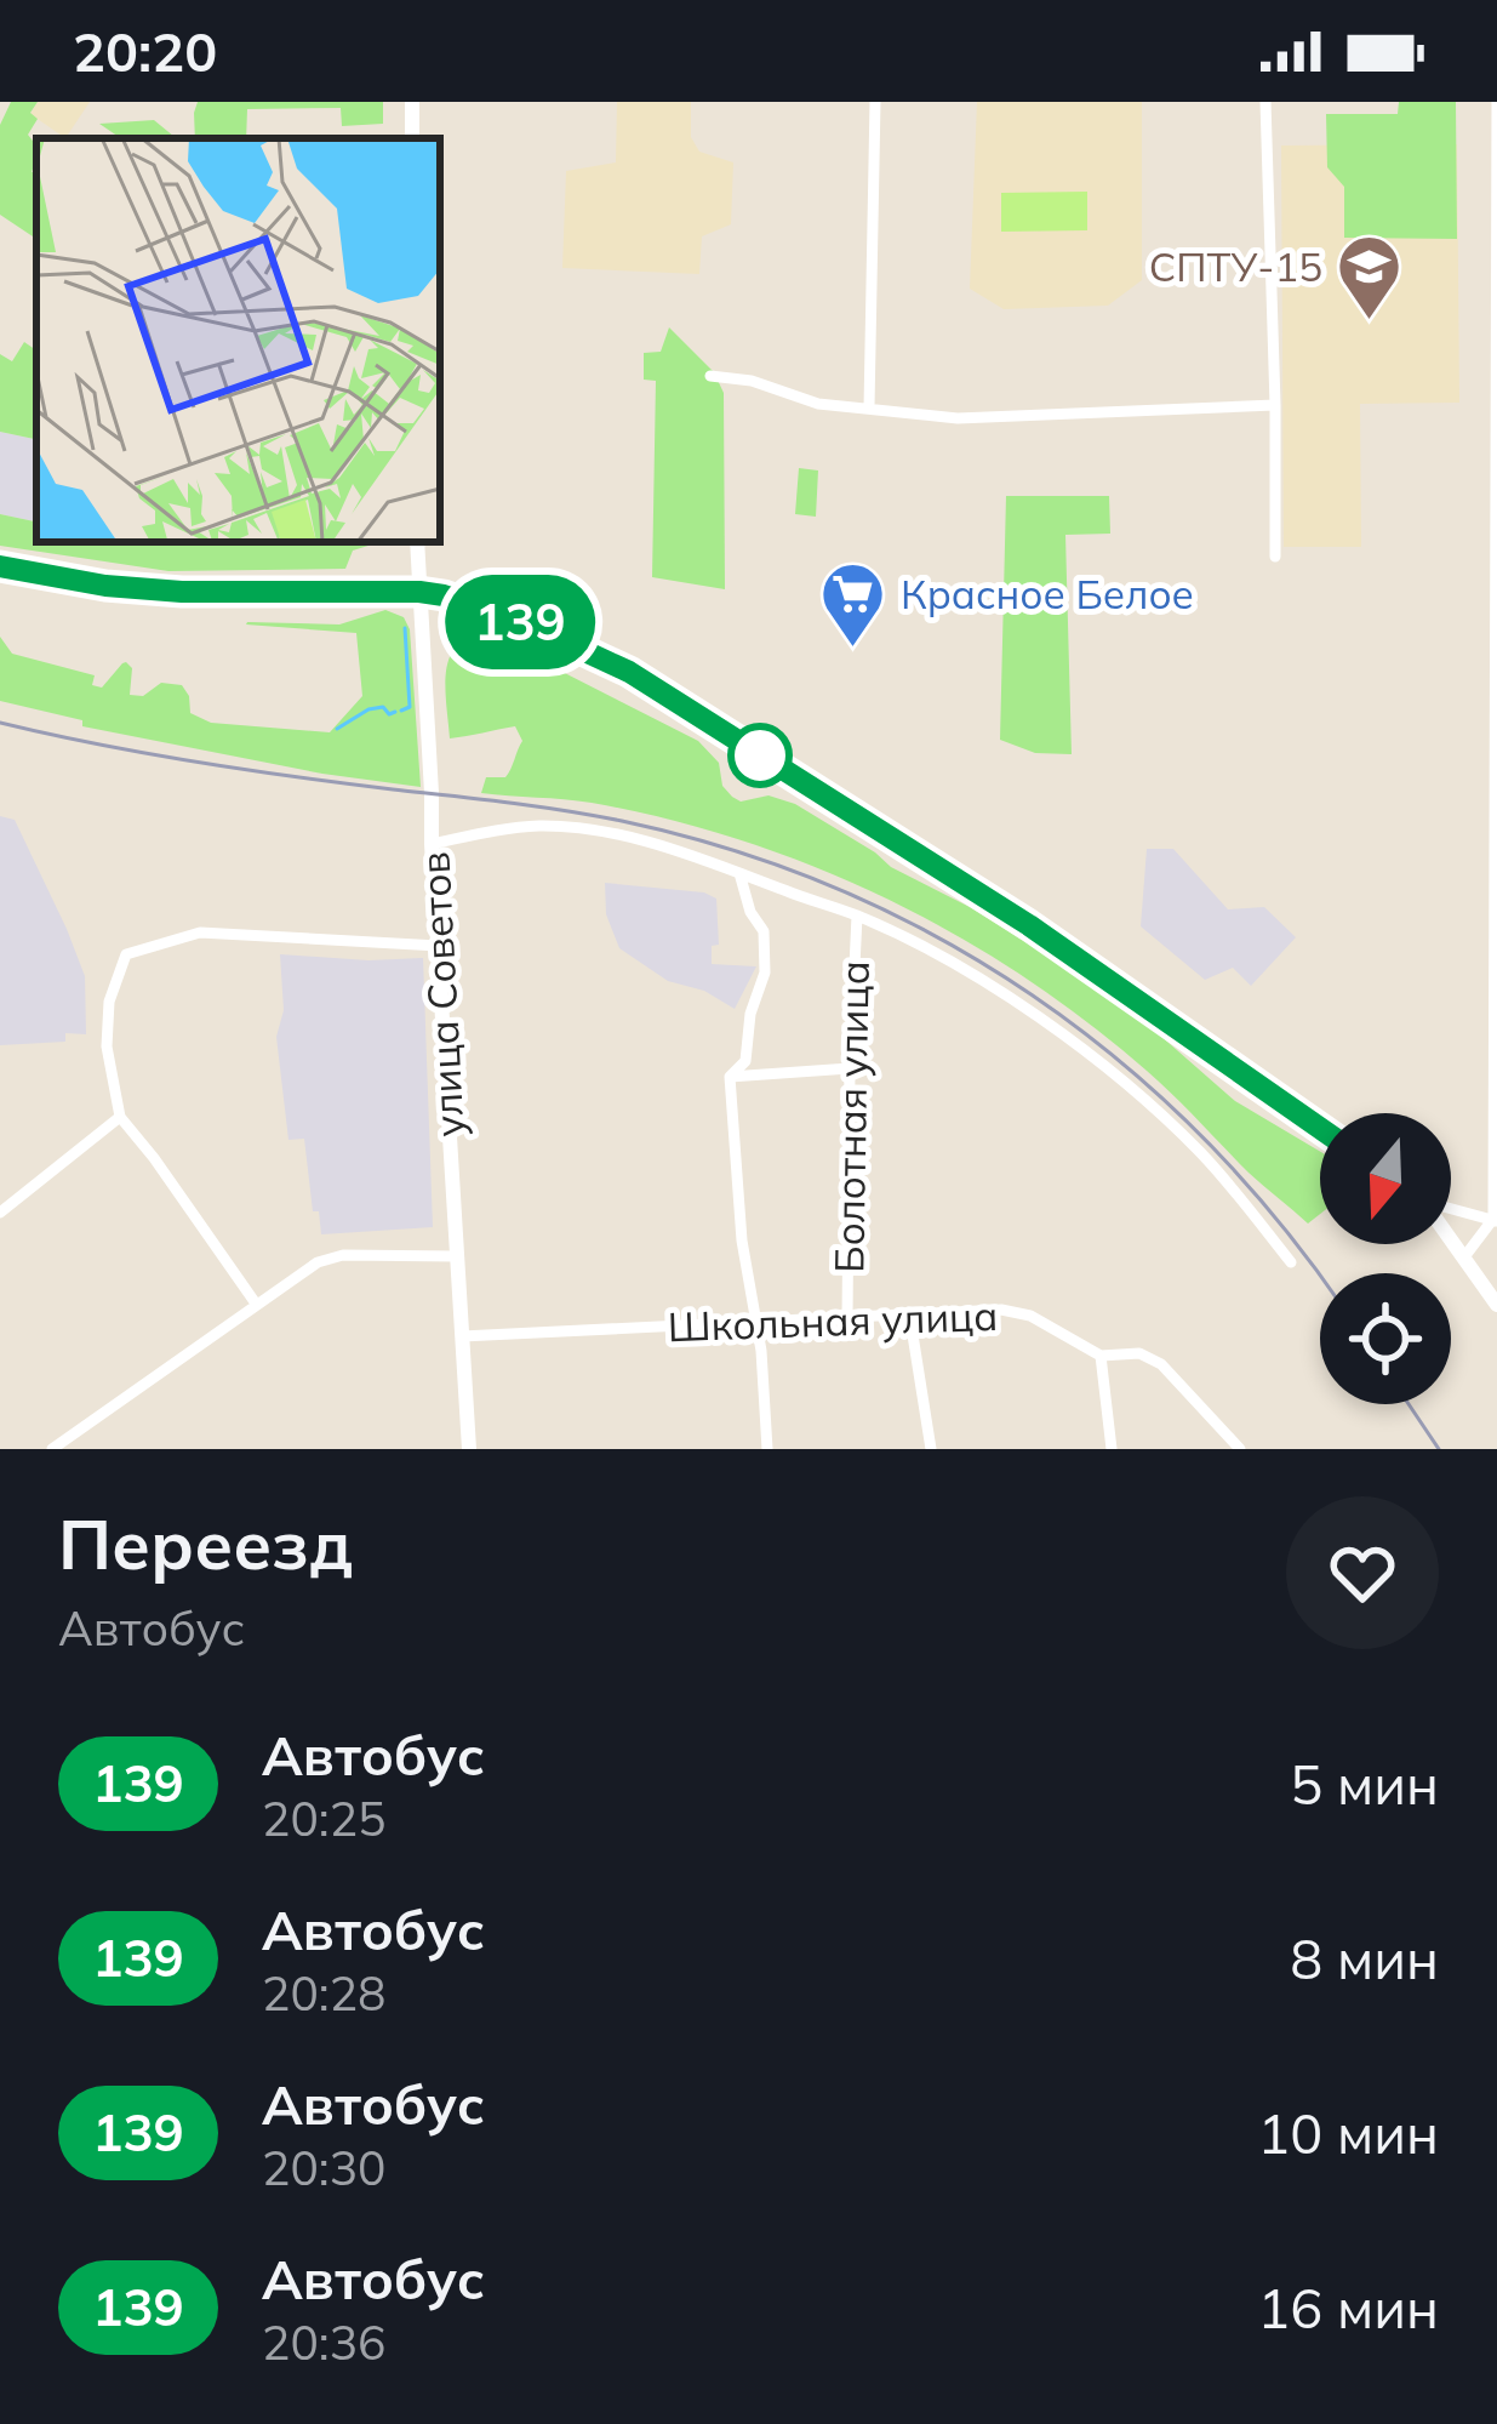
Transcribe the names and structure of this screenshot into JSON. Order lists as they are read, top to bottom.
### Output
{
  "streets": {
    "main road": ["улица Советов"],
    "street": ["Болотная улица", "Школьная улица"]
  },
  "crossings": [
    ["улица Советов", "Школьная улица"],
    ["Болотная улица", "Школьная улица"]
  ],
  "places": {
    "school or university": ["СПТУ-15"],
    "supermarket": ["Красное Белое"]
  },
  "lines": ["bus line 139"],
  "north": "bottom",
  "page": {
    "status": "20:20",
    "on_map": "139",
    "heading": ["Переезд", "Автобус"],
    "list": [
      {
        "mark": "139",
        "name": "Автобус",
        "note": "20:25",
        "value": "5 мин"
      },
      {
        "mark": "139",
        "name": "Автобус",
        "note": "20:28",
        "value": "8 мин"
      },
      {
        "mark": "139",
        "name": "Автобус",
        "note": "20:30",
        "value": "10 мин"
      },
      {
        "mark": "139",
        "name": "Автобус",
        "note": "20:36",
        "value": "16 мин"
      }
    ]
  }
}
